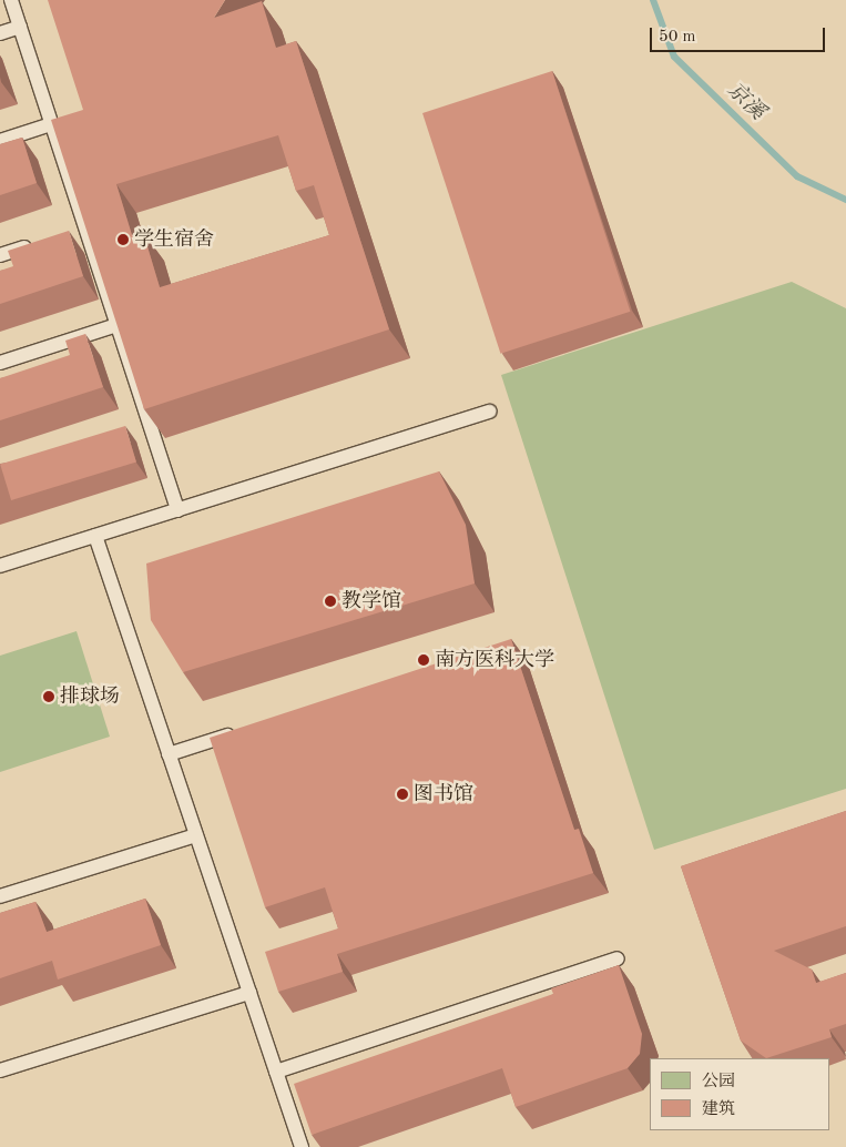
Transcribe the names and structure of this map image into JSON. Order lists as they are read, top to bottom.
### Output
{
  "water": ["京溪"],
  "places": [
    "学生宿舍",
    "教学馆",
    "南方医科大学",
    "排球场",
    "图书馆"
  ],
  "legend": ["公园", "建筑"],
  "scale_bar": "50 m"
}
